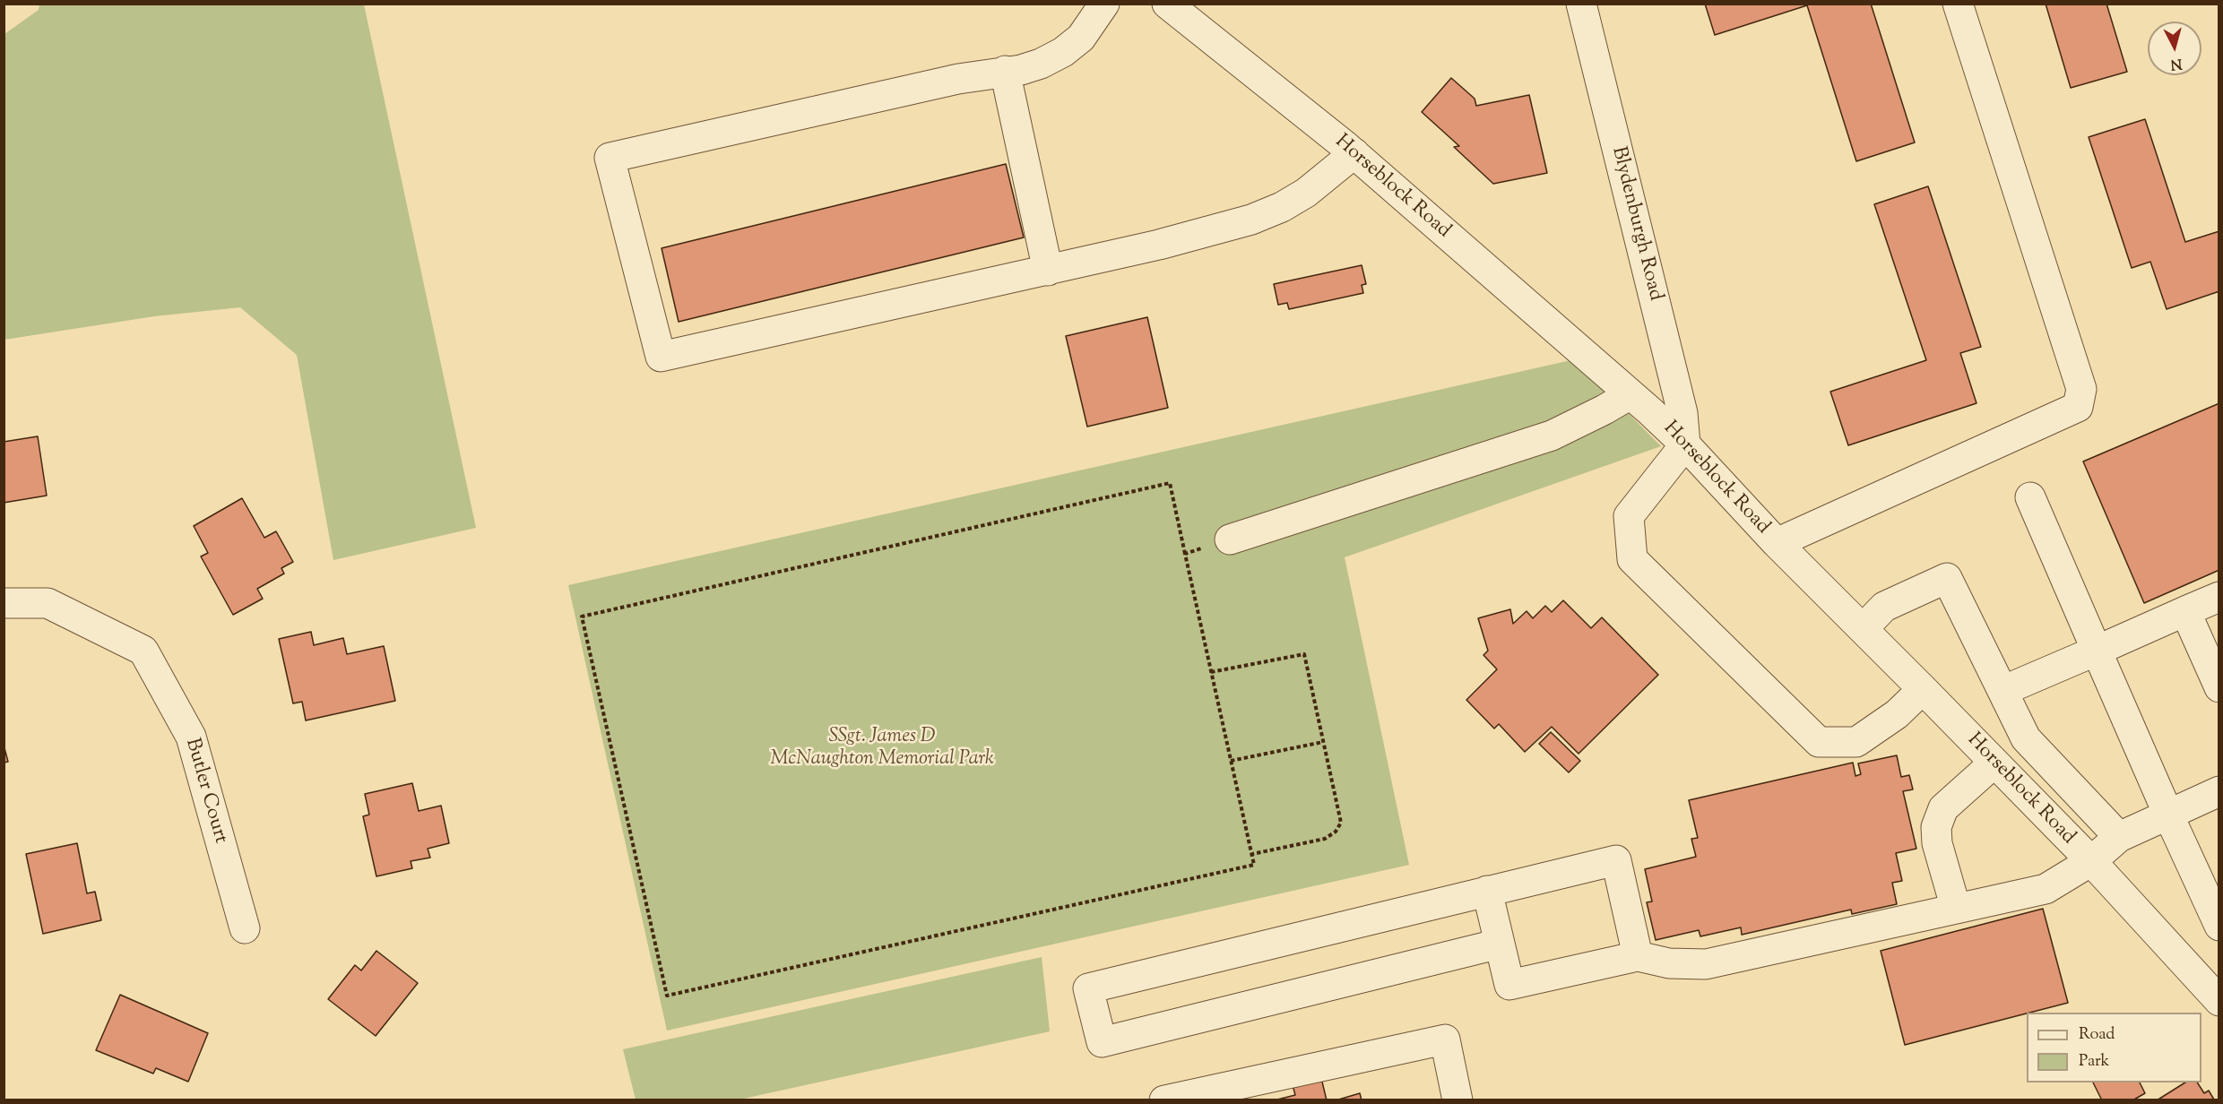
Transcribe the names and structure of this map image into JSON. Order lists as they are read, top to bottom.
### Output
{
  "streets": {
    "street": ["Horseblock Road", "Blydenburgh Road", "Butler Court"]
  },
  "crossings": [
    ["Horseblock Road", "Blydenburgh Road"]
  ],
  "parks": ["SSgt. James D McNaughton Memorial Park"],
  "legend": ["Road", "Park"],
  "north": "bottom"
}
